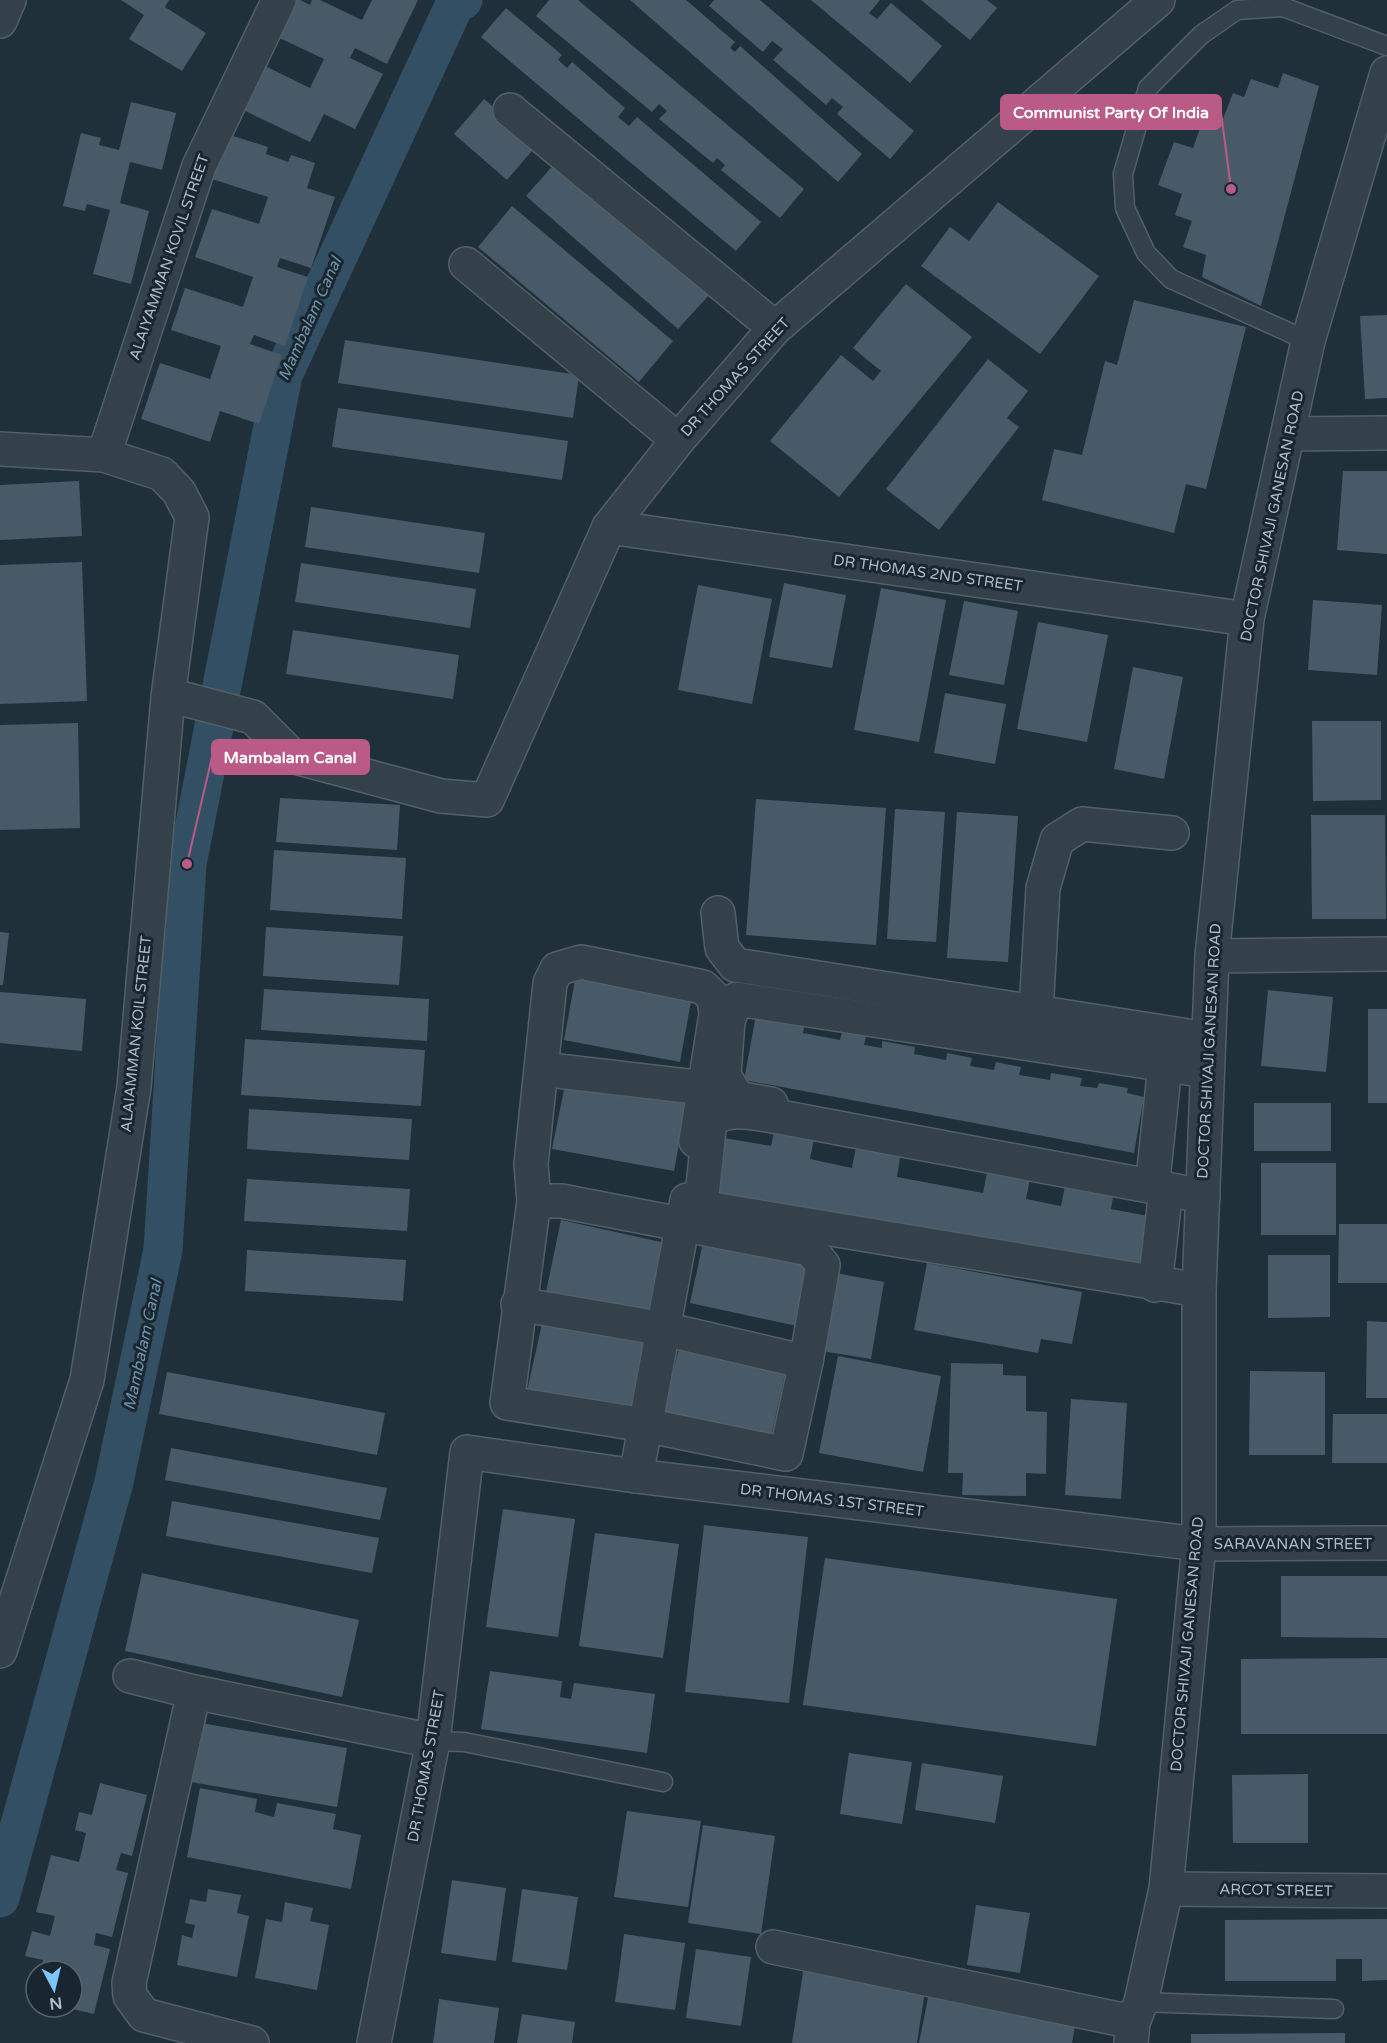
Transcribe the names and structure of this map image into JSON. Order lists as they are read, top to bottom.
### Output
{
  "streets": {
    "street": [
      "ALAIYAMMAN KOVIL STREET",
      "DR THOMAS STREET",
      "DOCTOR SHIVAJI GANESAN ROAD",
      "DR THOMAS 2ND STREET",
      "ALAIAMMAN KOIL STREET",
      "DR THOMAS 1ST STREET",
      "SARAVANAN STREET",
      "ARCOT STREET"
    ]
  },
  "crossings": [
    ["ALAIYAMMAN KOVIL STREET", "ALAIAMMAN KOIL STREET"],
    ["DR THOMAS STREET", "DR THOMAS 2ND STREET"],
    ["DR THOMAS STREET", "DR THOMAS 1ST STREET"],
    ["DOCTOR SHIVAJI GANESAN ROAD", "DR THOMAS 2ND STREET"],
    ["DOCTOR SHIVAJI GANESAN ROAD", "DR THOMAS 1ST STREET"],
    ["DOCTOR SHIVAJI GANESAN ROAD", "SARAVANAN STREET"],
    ["DOCTOR SHIVAJI GANESAN ROAD", "ARCOT STREET"],
    ["DR THOMAS 1ST STREET", "SARAVANAN STREET"]
  ],
  "water": ["Mambalam Canal"],
  "places": ["Communist Party Of India", "Mambalam Canal"],
  "north": "bottom"
}
